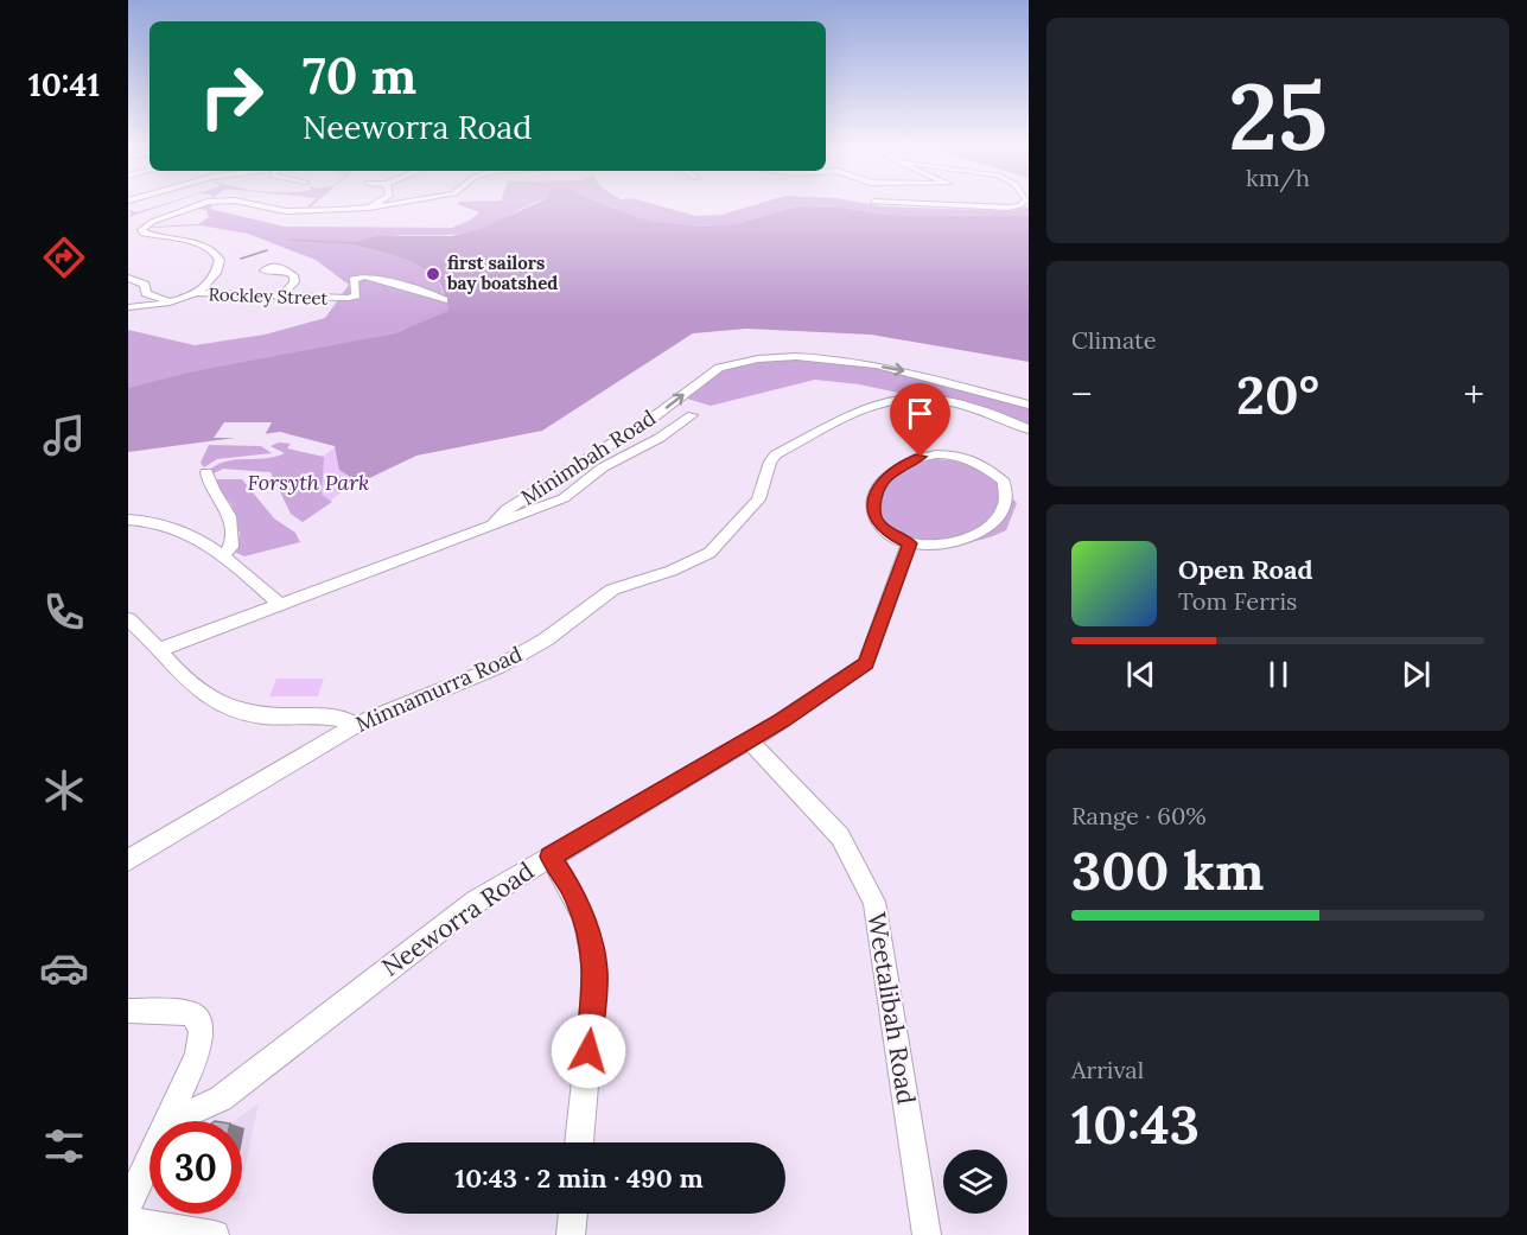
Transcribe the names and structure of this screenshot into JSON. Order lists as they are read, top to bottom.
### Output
{
  "streets": {
    "street": [
      "Rockley Street",
      "Minimbah Road",
      "Minnamurra Road",
      "Neeworra Road",
      "Weetalibah Road"
    ]
  },
  "crossings": [
    ["Neeworra Road", "Weetalibah Road"]
  ],
  "parks": ["Forsyth Park"],
  "places": ["first sailors bay boatshed"],
  "page": {
    "tabs": "10:41",
    "tile": [
      ["25", "km/h"],
      "Climate",
      ["Range · 60%", "300 km"],
      ["Arrival", "10:43"]
    ],
    "turn": ["70 m", "Neeworra Road"],
    "heat": ["−", "20°", "+"],
    "song": ["Open Road", "Tom Ferris"],
    "limit": "30",
    "trip": "10:43 · 2 min · 490 m"
  }
}
